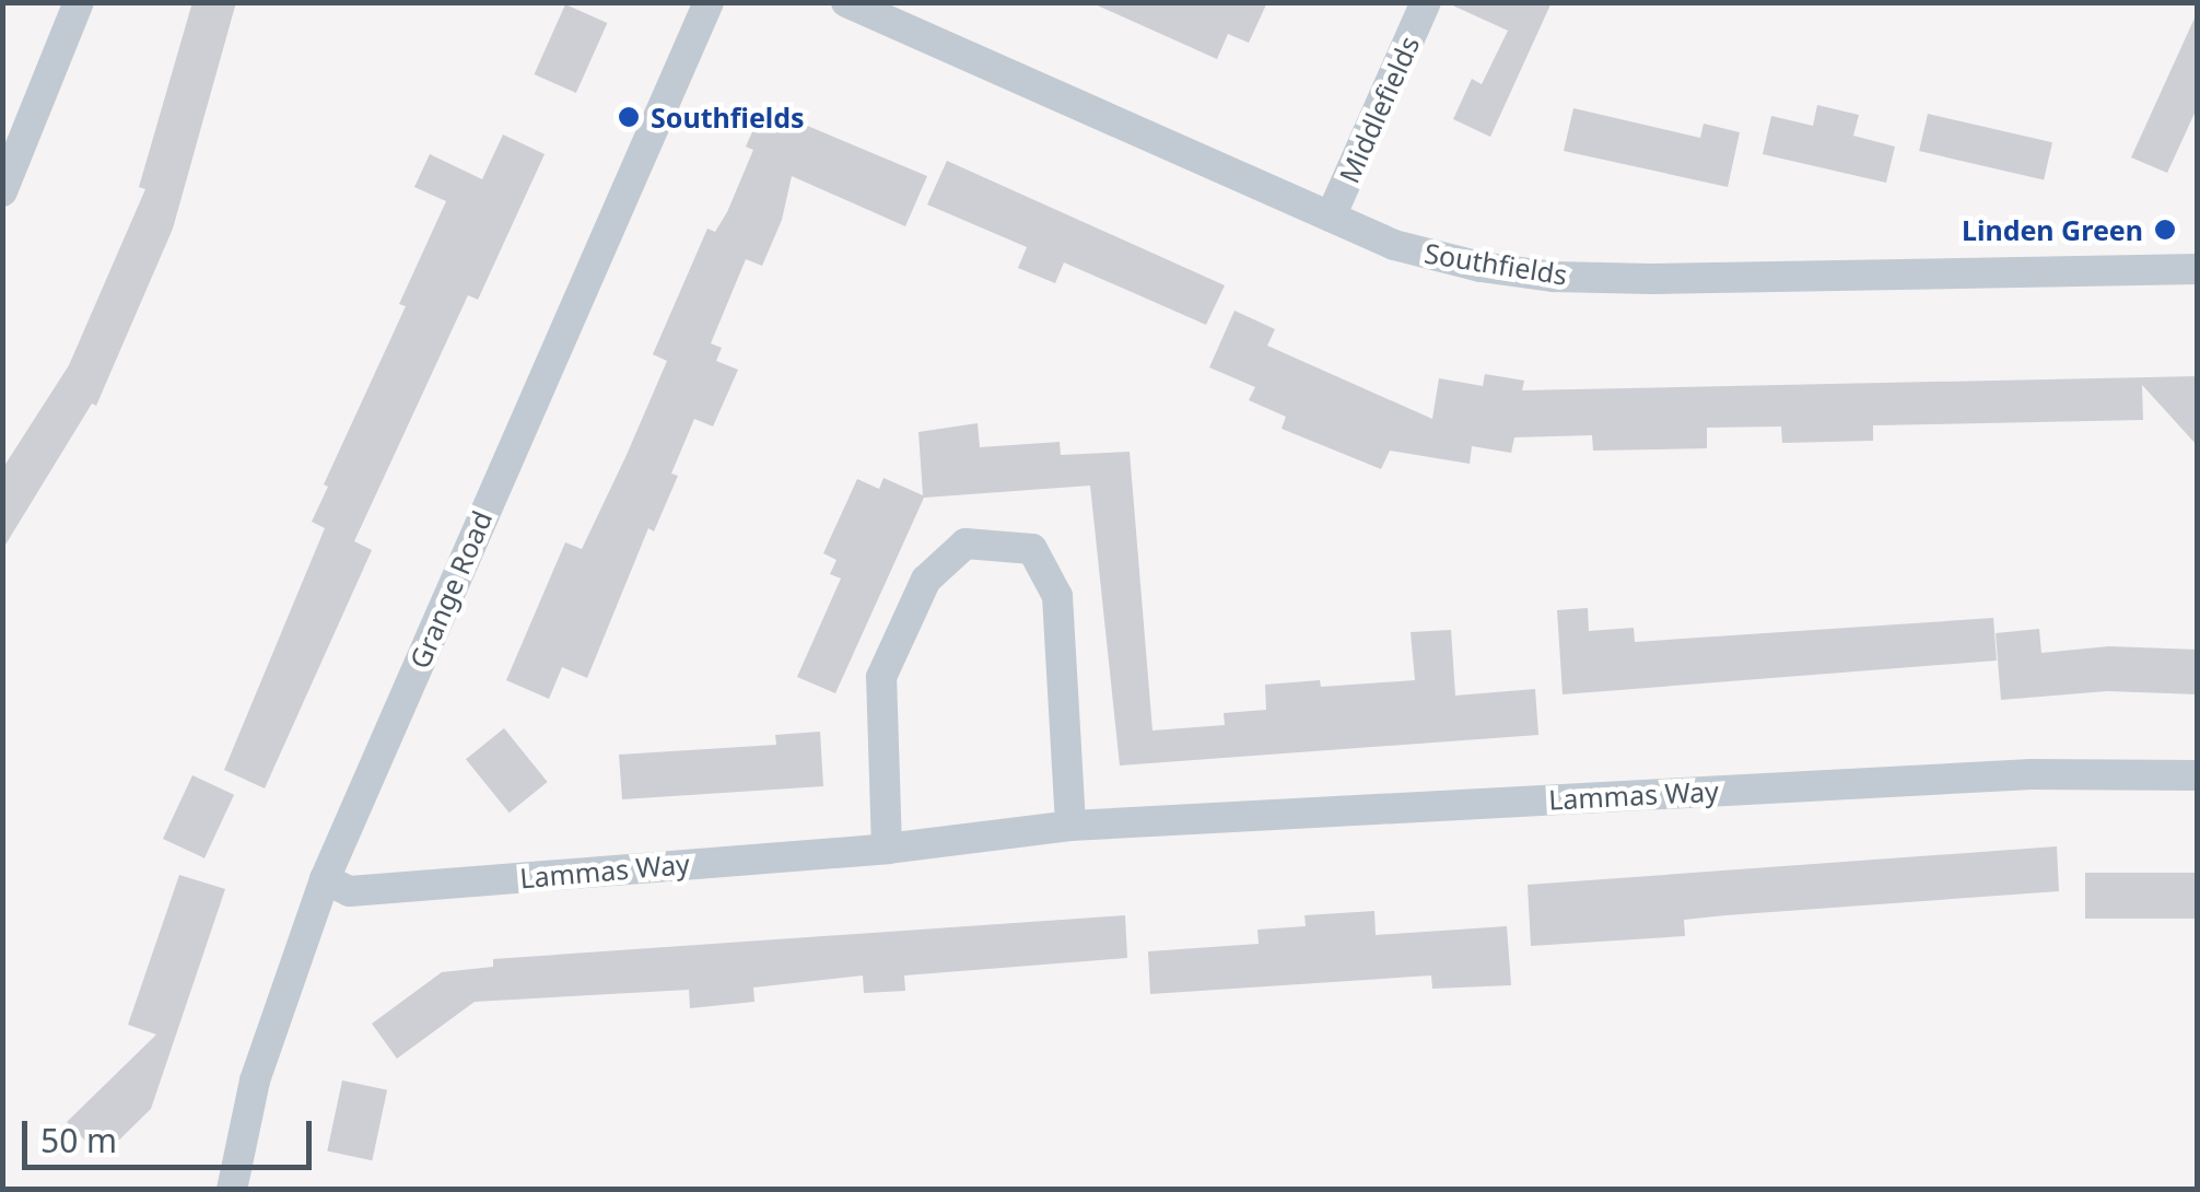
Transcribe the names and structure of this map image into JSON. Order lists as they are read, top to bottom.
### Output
{
  "streets": {
    "street": [
      "Middlefields",
      "Southfields",
      "Grange Road",
      "Lammas Way"
    ]
  },
  "crossings": [
    ["Middlefields", "Southfields"],
    ["Grange Road", "Lammas Way"]
  ],
  "places": ["Southfields", "Linden Green"],
  "scale_bar": "50 m"
}
